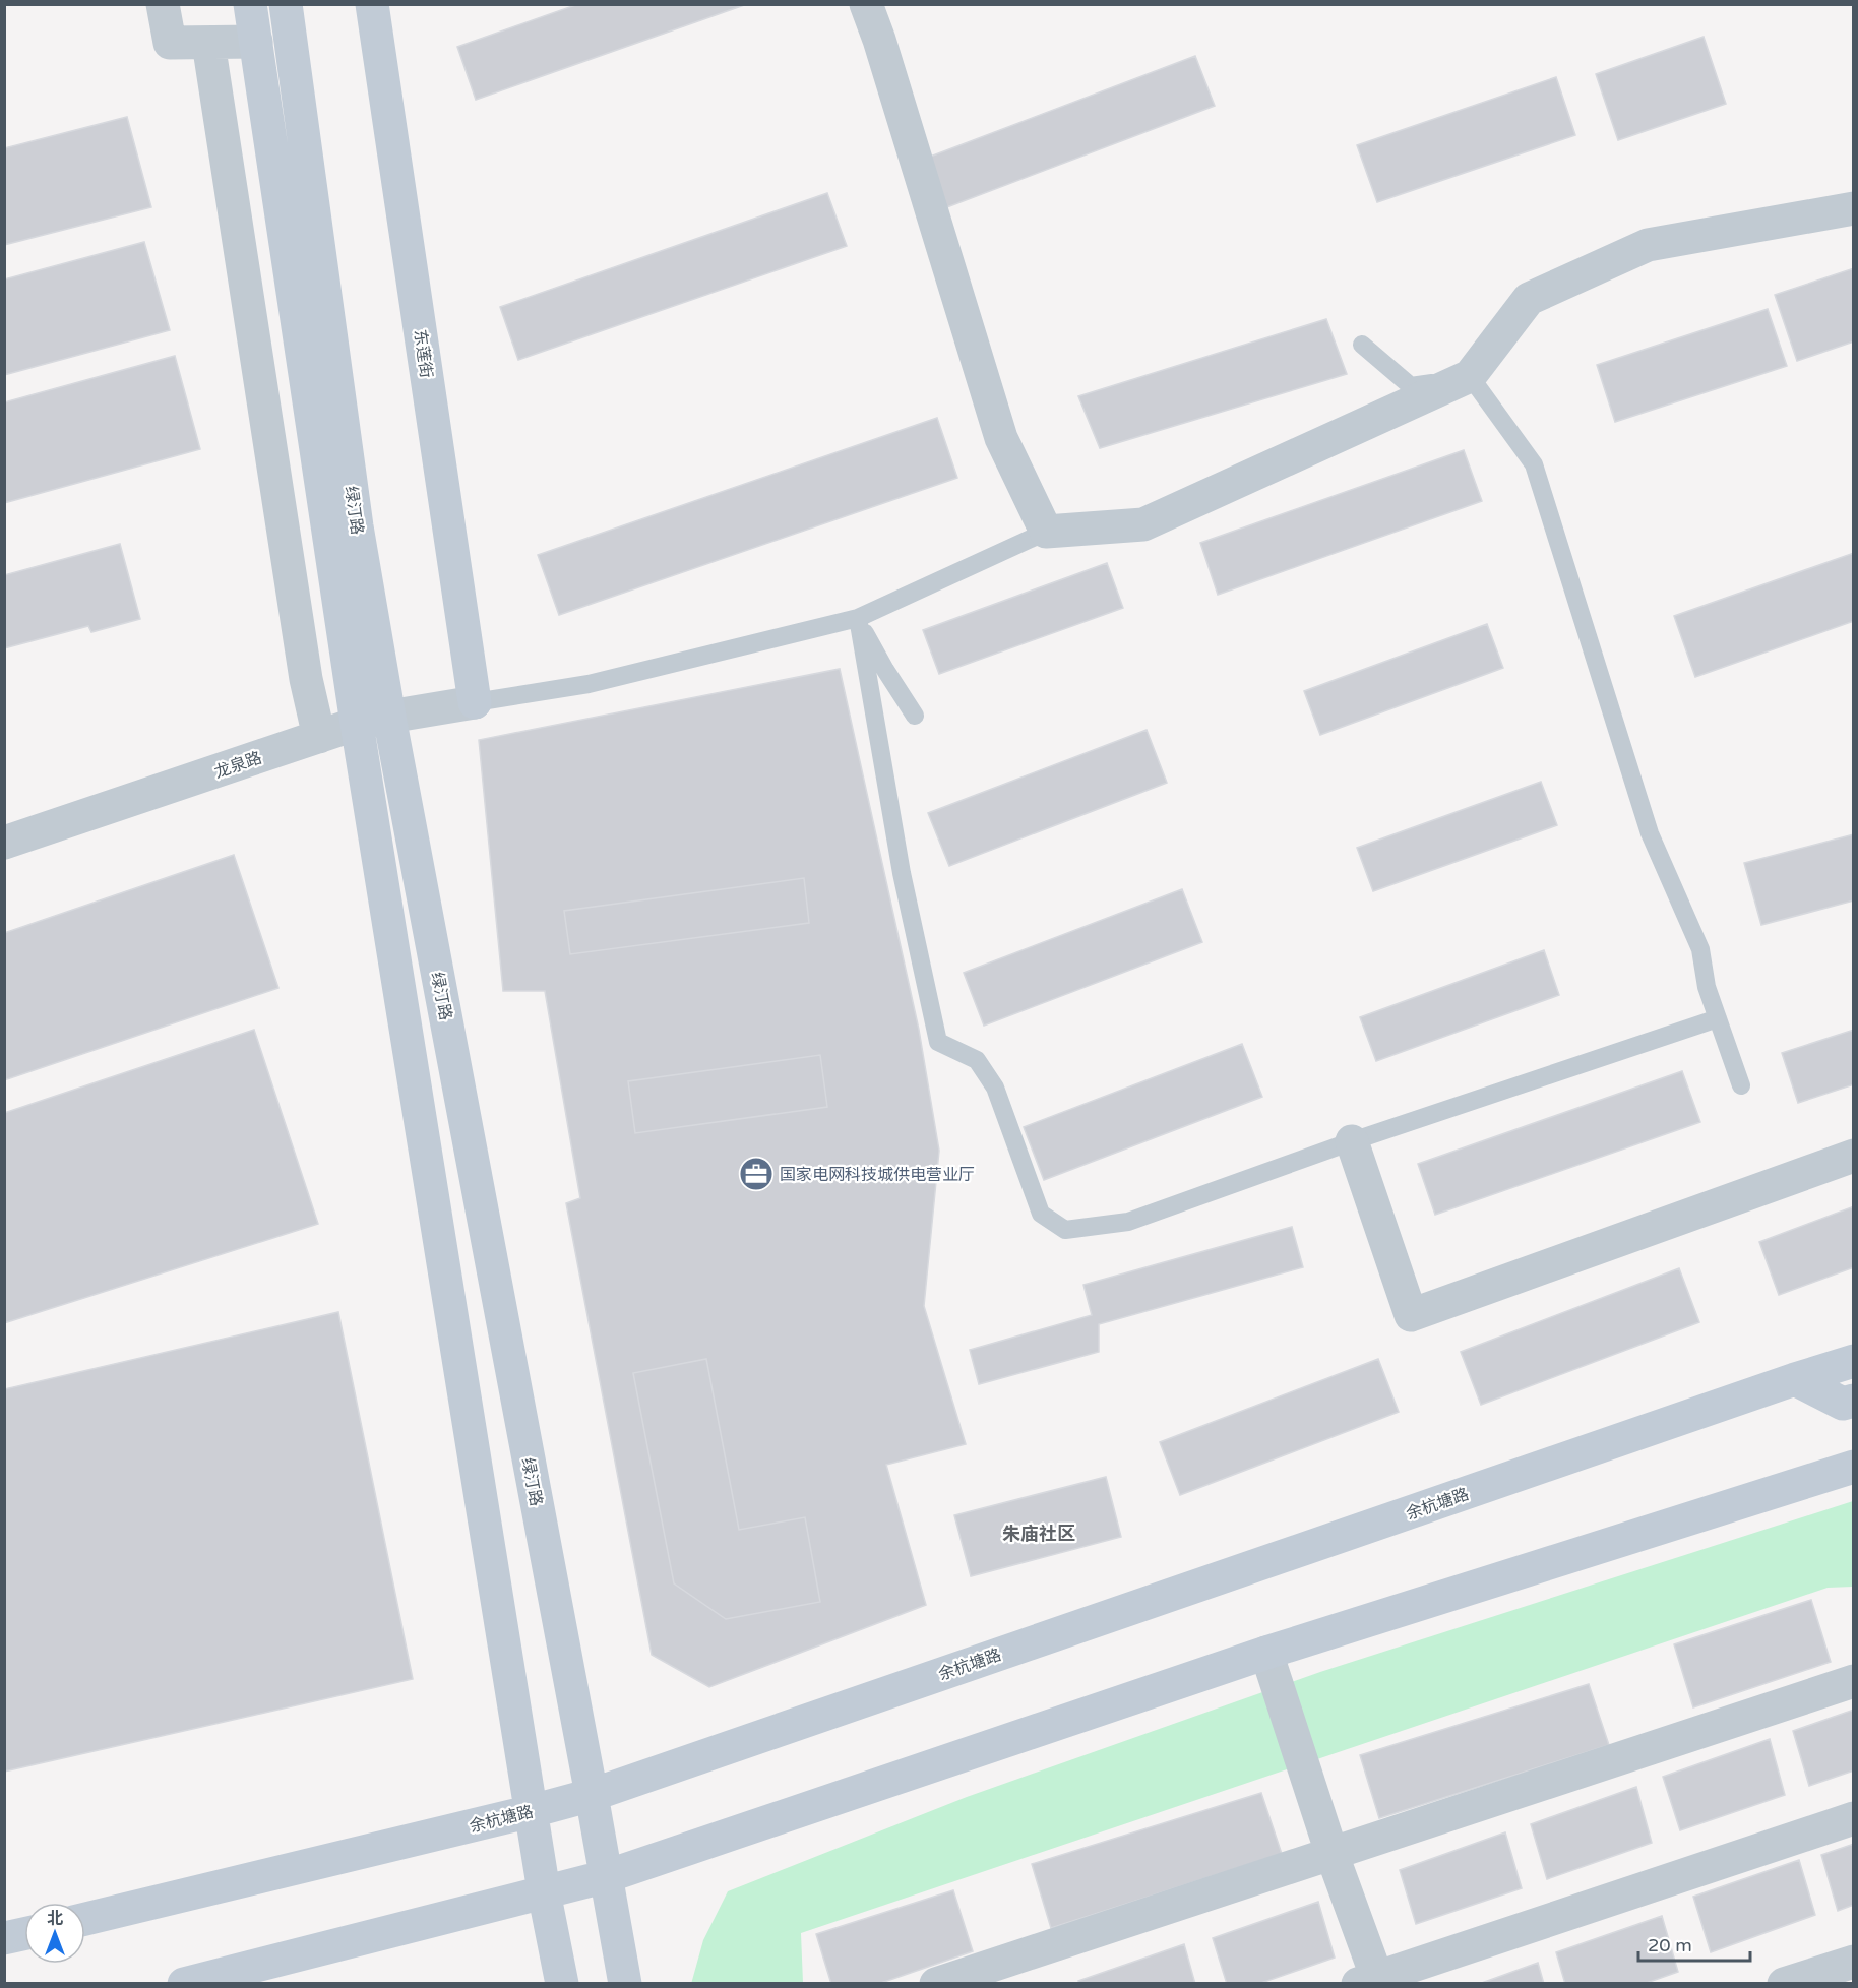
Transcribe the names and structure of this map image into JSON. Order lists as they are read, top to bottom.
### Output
{
  "streets": {
    "main road": ["东莲街", "绿汀路", "余杭塘路"],
    "street": ["龙泉路"]
  },
  "crossings": [
    ["东莲街", "龙泉路"],
    ["绿汀路", "龙泉路"],
    ["绿汀路", "余杭塘路"]
  ],
  "districts": ["朱庙社区"],
  "places": {
    "office": ["国家电网科技城供电营业厅"]
  },
  "scale_bar": "20 m",
  "north": "top"
}
